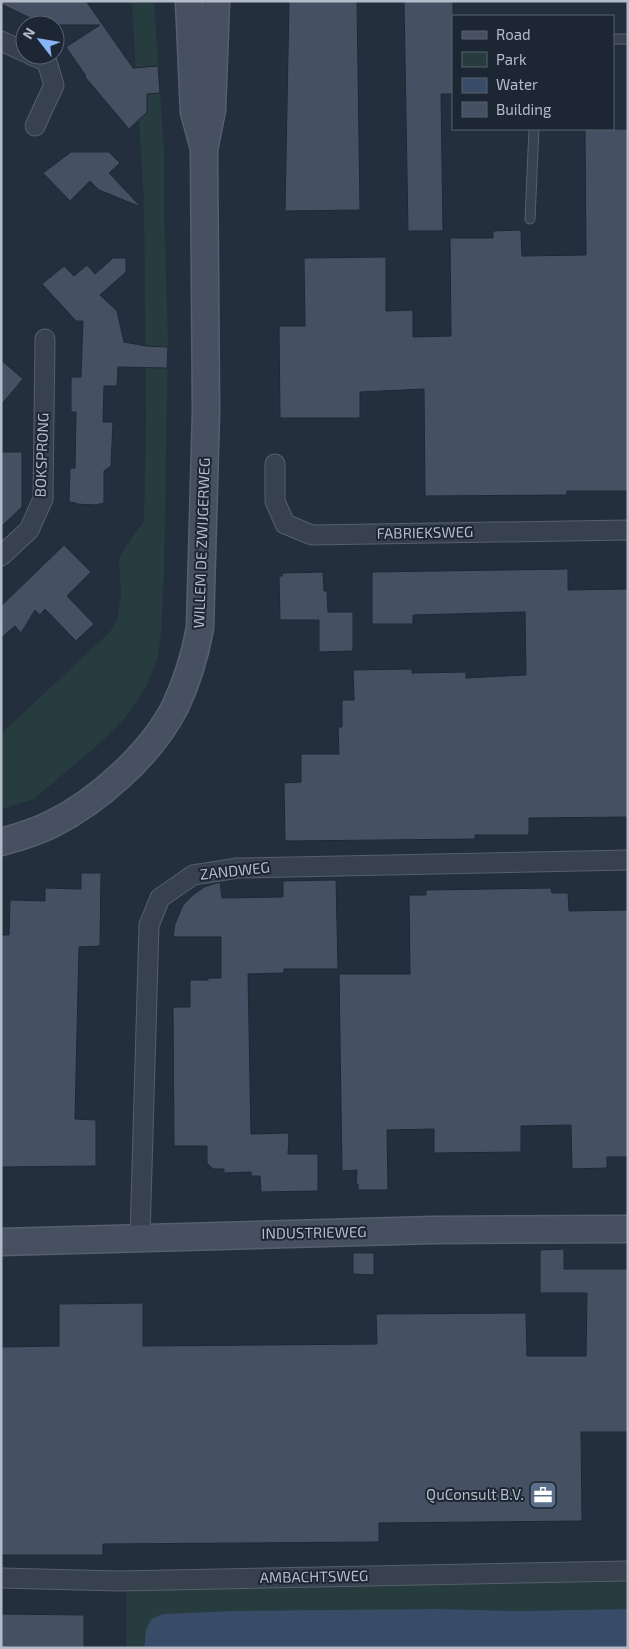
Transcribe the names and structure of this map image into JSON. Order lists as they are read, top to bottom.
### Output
{
  "streets": {
    "main road": ["WILLEM DE ZWIJGERWEG", "INDUSTRIEWEG"],
    "street": [
      "BOKSPRONG",
      "FABRIEKSWEG",
      "ZANDWEG",
      "AMBACHTSWEG"
    ]
  },
  "crossings": [
    ["ZANDWEG", "INDUSTRIEWEG"]
  ],
  "places": {
    "office": ["QuConsult B.V."]
  },
  "legend": [
    "Road",
    "Park",
    "Water",
    "Building"
  ],
  "north": "top left"
}
